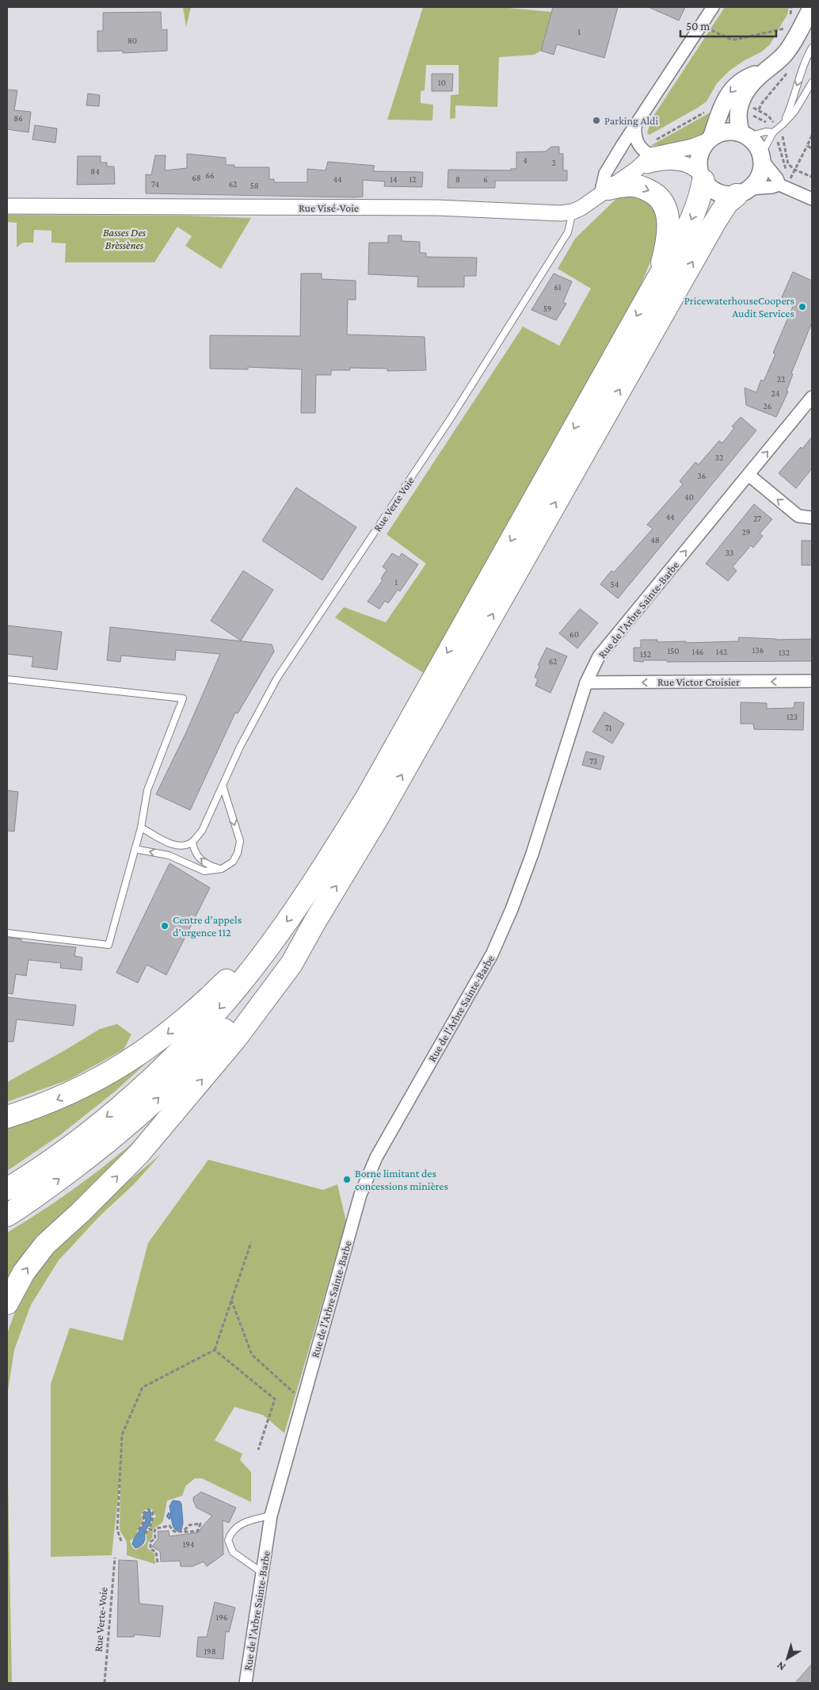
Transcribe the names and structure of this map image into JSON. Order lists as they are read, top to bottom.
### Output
{
  "streets": {
    "street": ["Rue Visé-Voie", "Rue de l'Arbre Sainte-Barbe", "Rue Victor Croisier"],
    "lane": ["Rue Verte Voie"],
    "path": ["Rue Verte-Voie"]
  },
  "crossings": [
    ["Rue Visé-Voie", "Rue Verte Voie"],
    ["Rue de l'Arbre Sainte-Barbe", "Rue Victor Croisier"]
  ],
  "one_way": ["Rue Victor Croisier"],
  "parks": ["Basses Des Brèssènes"],
  "places": [
    "Parking Aldi",
    "PricewaterhouseCoopers Audit Services",
    "Centre d’appels d’urgence 112",
    "Borne limitant des concessions minières"
  ],
  "house_numbers": [
    "1",
    "80",
    "10",
    "86",
    "4",
    "2",
    "84",
    "66",
    "68",
    "44",
    "14",
    "12",
    "8",
    "6",
    "74",
    "62",
    "58",
    "61",
    "59",
    "22",
    "24",
    "26",
    "32",
    "36",
    "40",
    "44",
    "27",
    "29",
    "48",
    "33",
    "1",
    "54",
    "60",
    "136",
    "150",
    "146",
    "142",
    "132",
    "152",
    "62",
    "123",
    "71",
    "73",
    "194",
    "196",
    "198"
  ],
  "scale_bar": "50 m",
  "north": "bottom left"
}
